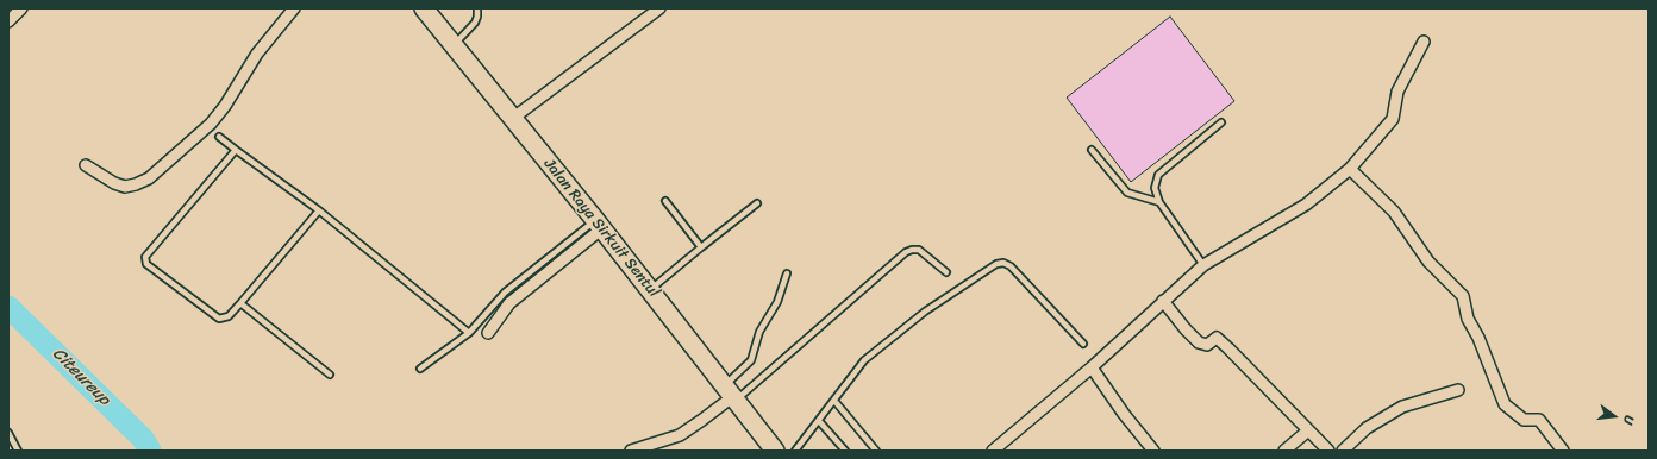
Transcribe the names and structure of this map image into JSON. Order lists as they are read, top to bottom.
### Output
{
  "streets": {
    "main road": ["Jalan Raya Sirkuit Sentul"]
  },
  "water": ["Citeureup"],
  "north": "right"
}
